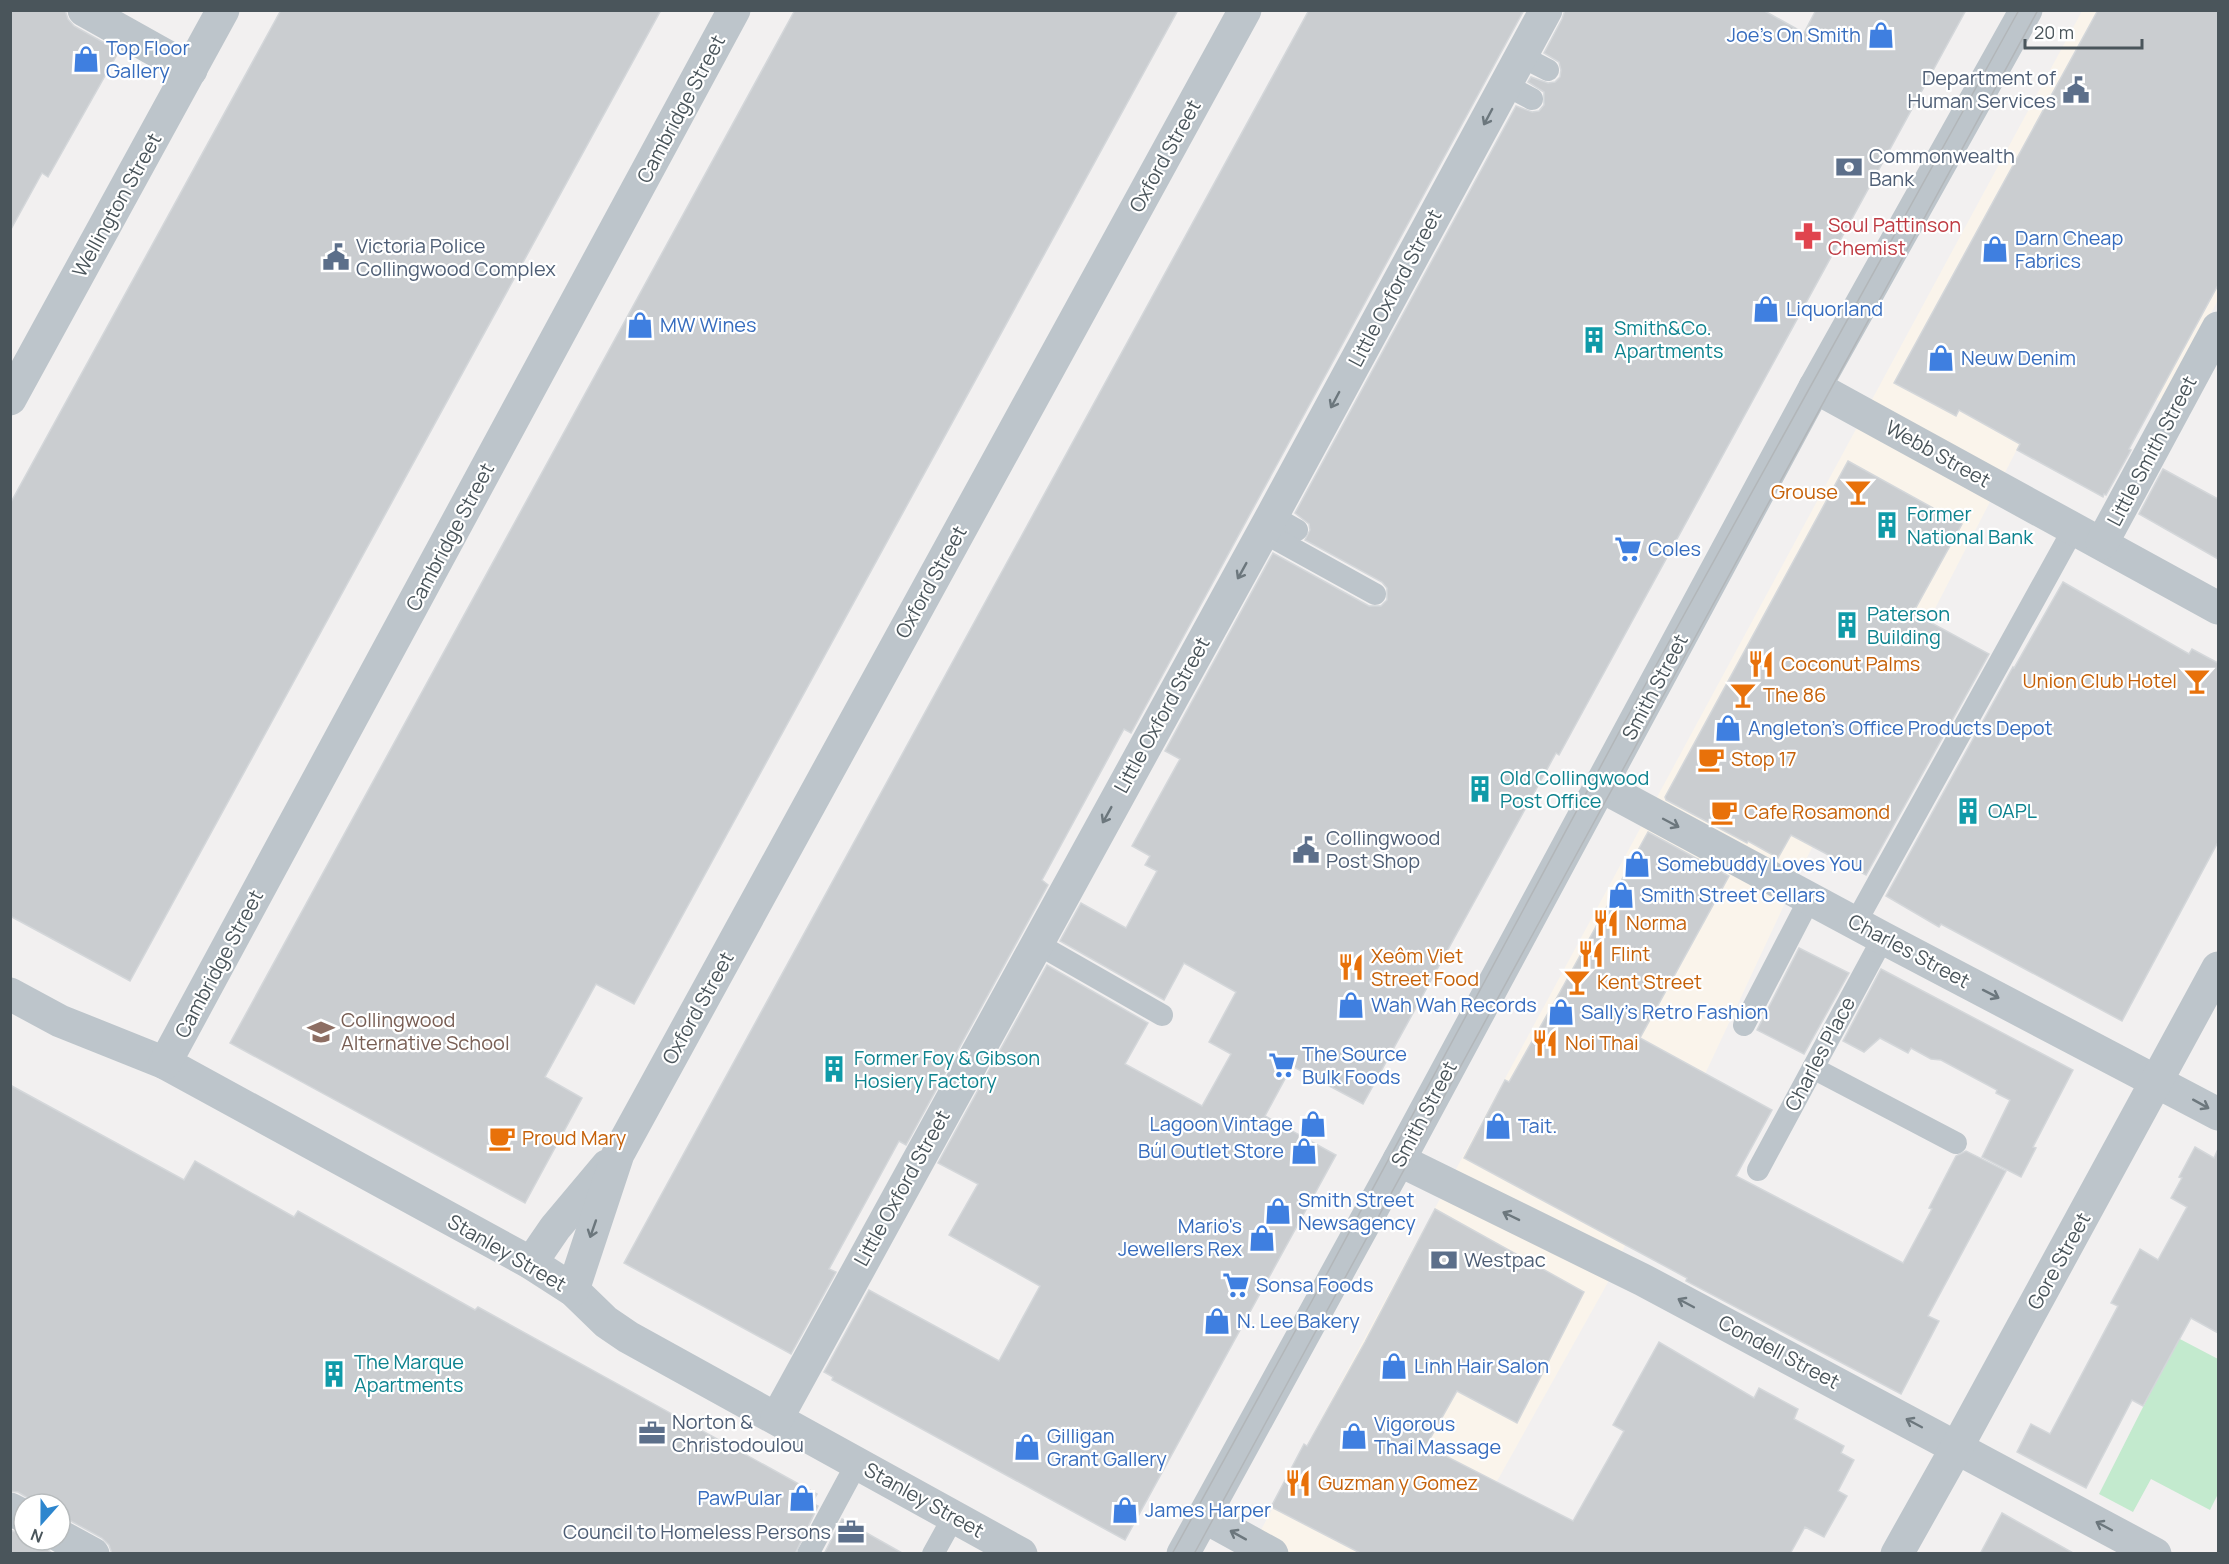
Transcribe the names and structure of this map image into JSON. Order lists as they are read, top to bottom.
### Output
{
  "streets": {
    "street": [
      "Cambridge Street",
      "Oxford Street",
      "Wellington Street",
      "Little Oxford Street",
      "Little Smith Street",
      "Webb Street",
      "Smith Street",
      "Charles Street",
      "Stanley Street",
      "Gore Street",
      "Condell Street"
    ],
    "lane": ["Charles Place"]
  },
  "crossings": [
    ["Cambridge Street", "Stanley Street"],
    ["Oxford Street", "Stanley Street"],
    ["Little Oxford Street", "Stanley Street"],
    ["Little Smith Street", "Webb Street"],
    ["Little Smith Street", "Charles Place"],
    ["Webb Street", "Smith Street"],
    ["Webb Street", "Charles Place"],
    ["Smith Street", "Charles Street"],
    ["Smith Street", "Condell Street"],
    ["Charles Street", "Charles Place"],
    ["Charles Street", "Gore Street"],
    ["Gore Street", "Condell Street"]
  ],
  "one_way": ["Little Oxford Street", "Charles Street", "Condell Street"],
  "places": {
    "shop": [
      "Joe's On Smith",
      "Top Floor Gallery",
      "Darn Cheap Fabrics",
      "Liquorland",
      "MW Wines",
      "Neuw Denim",
      "Angleton's Office Products Depot",
      "Somebuddy Loves You",
      "Smith Street Cellars",
      "Wah Wah Records",
      "Sally's Retro Fashion",
      "Lagoon Vintage",
      "Tait.",
      "Búl Outlet Store",
      "Smith Street Newsagency",
      "Mario's Jewellers Rex",
      "N. Lee Bakery",
      "Linh Hair Salon",
      "Vigorous Thai Massage",
      "Gilligan Grant Gallery",
      "PawPular",
      "James Harper"
    ],
    "public building": ["Department of Human Services", "Victoria Police Collingwood Complex", "Collingwood Post Shop"],
    "bank": ["Commonwealth Bank", "Westpac"],
    "pharmacy": ["Soul Pattinson Chemist"],
    "building": [
      "Smith&Co. Apartments",
      "Former National Bank",
      "Paterson Building",
      "Old Collingwood Post Office",
      "OAPL",
      "Former Foy & Gibson Hosiery Factory",
      "The Marque Apartments"
    ],
    "bar": [
      "Grouse",
      "Union Club Hotel",
      "The 86",
      "Kent Street"
    ],
    "supermarket": ["Coles", "The Source Bulk Foods", "Sonsa Foods"],
    "restaurant": [
      "Coconut Palms",
      "Norma",
      "Flint",
      "Xeôm Viet Street Food",
      "Noi Thai",
      "Guzman y Gomez"
    ],
    "cafe": ["Stop 17", "Cafe Rosamond", "Proud Mary"],
    "school or university": ["Collingwood Alternative School"],
    "office": ["Norton & Christodoulou", "Council to Homeless Persons"]
  },
  "scale_bar": "20 m",
  "north": "bottom"
}
